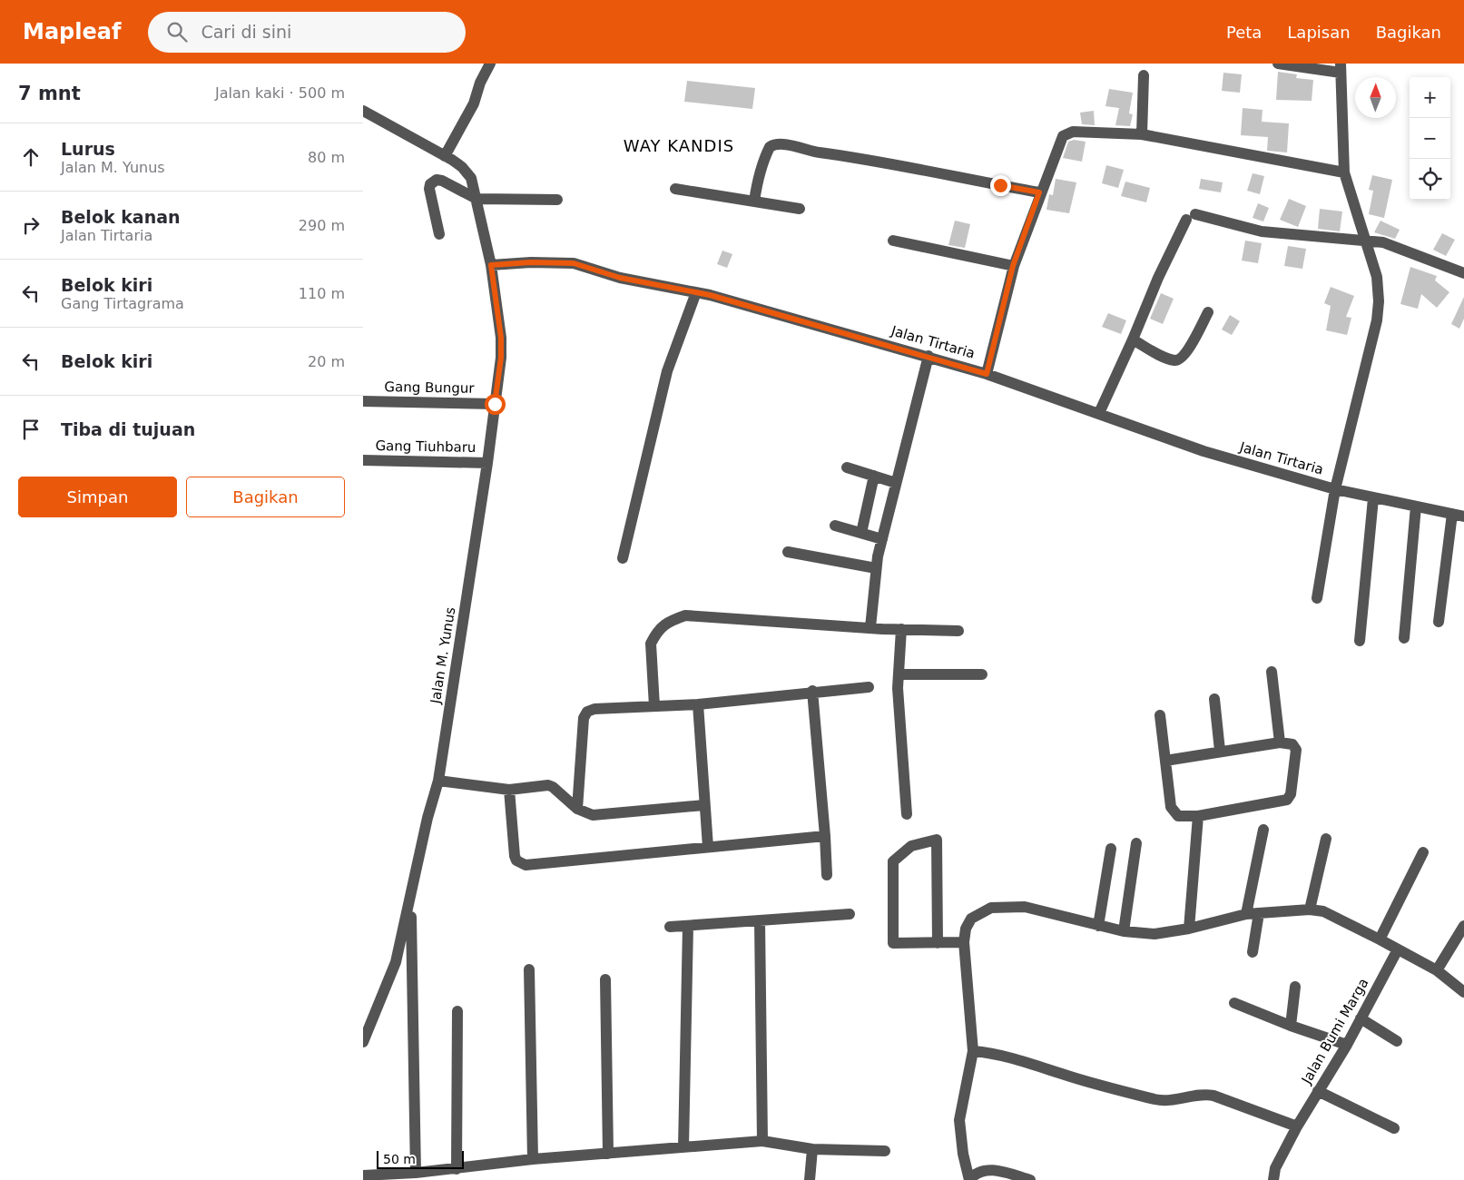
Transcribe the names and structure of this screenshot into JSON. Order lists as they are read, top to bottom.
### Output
{
  "streets": {
    "street": [
      "Jalan Tirtaria",
      "Gang Bungur",
      "Gang Tiuhbaru",
      "Jalan M. Yunus",
      "Jalan Bumi Marga"
    ]
  },
  "crossings": [
    ["Jalan Tirtaria", "Jalan M. Yunus"],
    ["Gang Bungur", "Jalan M. Yunus"],
    ["Gang Tiuhbaru", "Jalan M. Yunus"]
  ],
  "districts": ["WAY KANDIS"],
  "scale_bar": "50 m",
  "north": "top",
  "page": {
    "header": "Mapleaf",
    "search": "Cari di sini",
    "nav": ["Peta", "Lapisan", "Bagikan"],
    "heading": ["7 mnt", "Jalan kaki · 500 m"],
    "map_buttons": ["+", "−"],
    "list": [
      ["Lurus", "Jalan M. Yunus", "80 m"],
      ["Belok kanan", "Jalan Tirtaria", "290 m"],
      ["Belok kiri", "Gang Tirtagrama", "110 m"],
      ["Belok kiri", "20 m"],
      "Tiba di tujuan"
    ],
    "buttons": ["Simpan", "Bagikan"],
    "scale": "50 m"
  }
}
